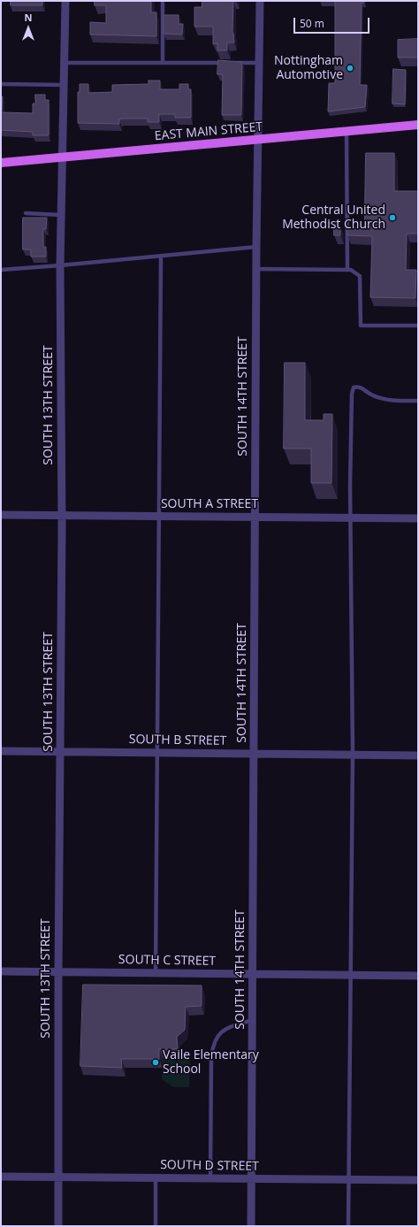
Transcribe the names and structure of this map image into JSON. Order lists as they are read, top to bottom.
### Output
{
  "streets": {
    "main road": ["EAST MAIN STREET"],
    "street": [
      "SOUTH 14TH STREET",
      "SOUTH 13TH STREET",
      "SOUTH A STREET",
      "SOUTH B STREET",
      "SOUTH C STREET",
      "SOUTH D STREET"
    ]
  },
  "crossings": [
    ["EAST MAIN STREET", "SOUTH 14TH STREET"],
    ["EAST MAIN STREET", "SOUTH 13TH STREET"],
    ["SOUTH 14TH STREET", "SOUTH A STREET"],
    ["SOUTH 14TH STREET", "SOUTH B STREET"],
    ["SOUTH 14TH STREET", "SOUTH C STREET"],
    ["SOUTH 14TH STREET", "SOUTH D STREET"],
    ["SOUTH 13TH STREET", "SOUTH A STREET"],
    ["SOUTH 13TH STREET", "SOUTH B STREET"],
    ["SOUTH 13TH STREET", "SOUTH C STREET"],
    ["SOUTH 13TH STREET", "SOUTH D STREET"]
  ],
  "places": ["Nottingham Automotive", "Central United Methodist Church", "Vaile Elementary School"],
  "scale_bar": "50 m",
  "north": "top"
}
